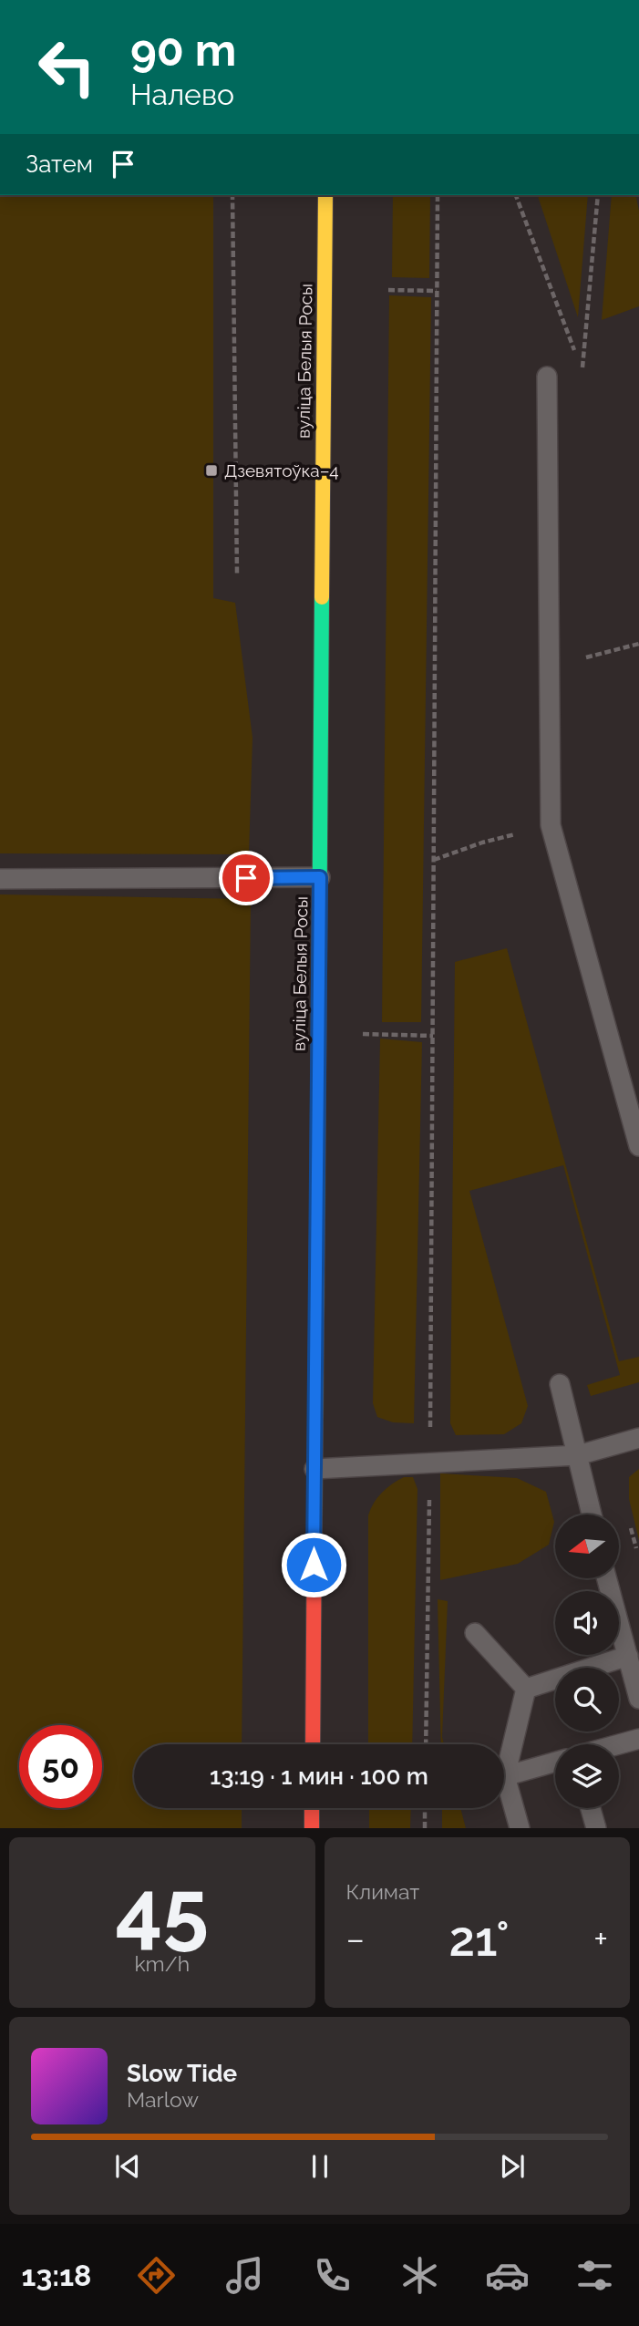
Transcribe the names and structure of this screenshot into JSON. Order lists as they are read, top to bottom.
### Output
{
  "streets": {
    "main road": ["вуліца Белыя Росы"]
  },
  "places": {
    "transit": ["Дзевятоўка–4"]
  },
  "north": "left",
  "page": {
    "turn": ["90 m", "Налево"],
    "then": "Затем",
    "limit": "50",
    "trip": "13:19 · 1 мин · 100 m",
    "tile": [
      ["45", "km/h"],
      "Климат"
    ],
    "heat": ["−", "21°", "+"],
    "song": ["Slow Tide", "Marlow"],
    "tabs": "13:18"
  }
}
